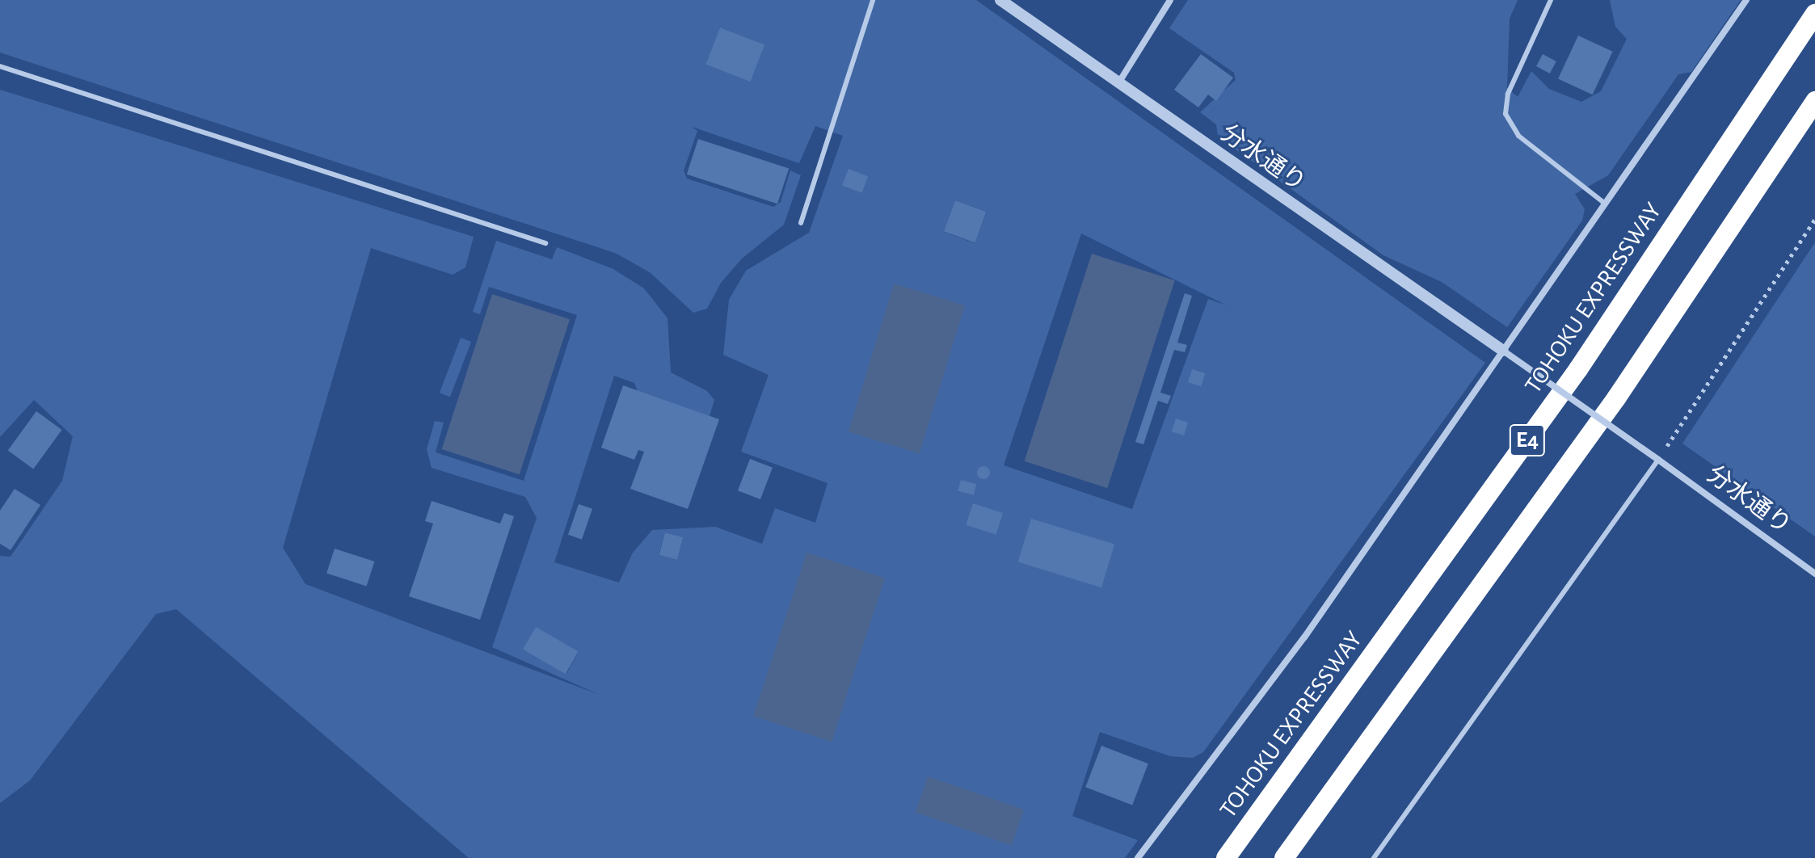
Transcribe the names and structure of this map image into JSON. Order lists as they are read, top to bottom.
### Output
{
  "streets": {
    "highway": ["TOHOKU EXPRESSWAY", "E4"],
    "street": ["分水通り"]
  }
}
